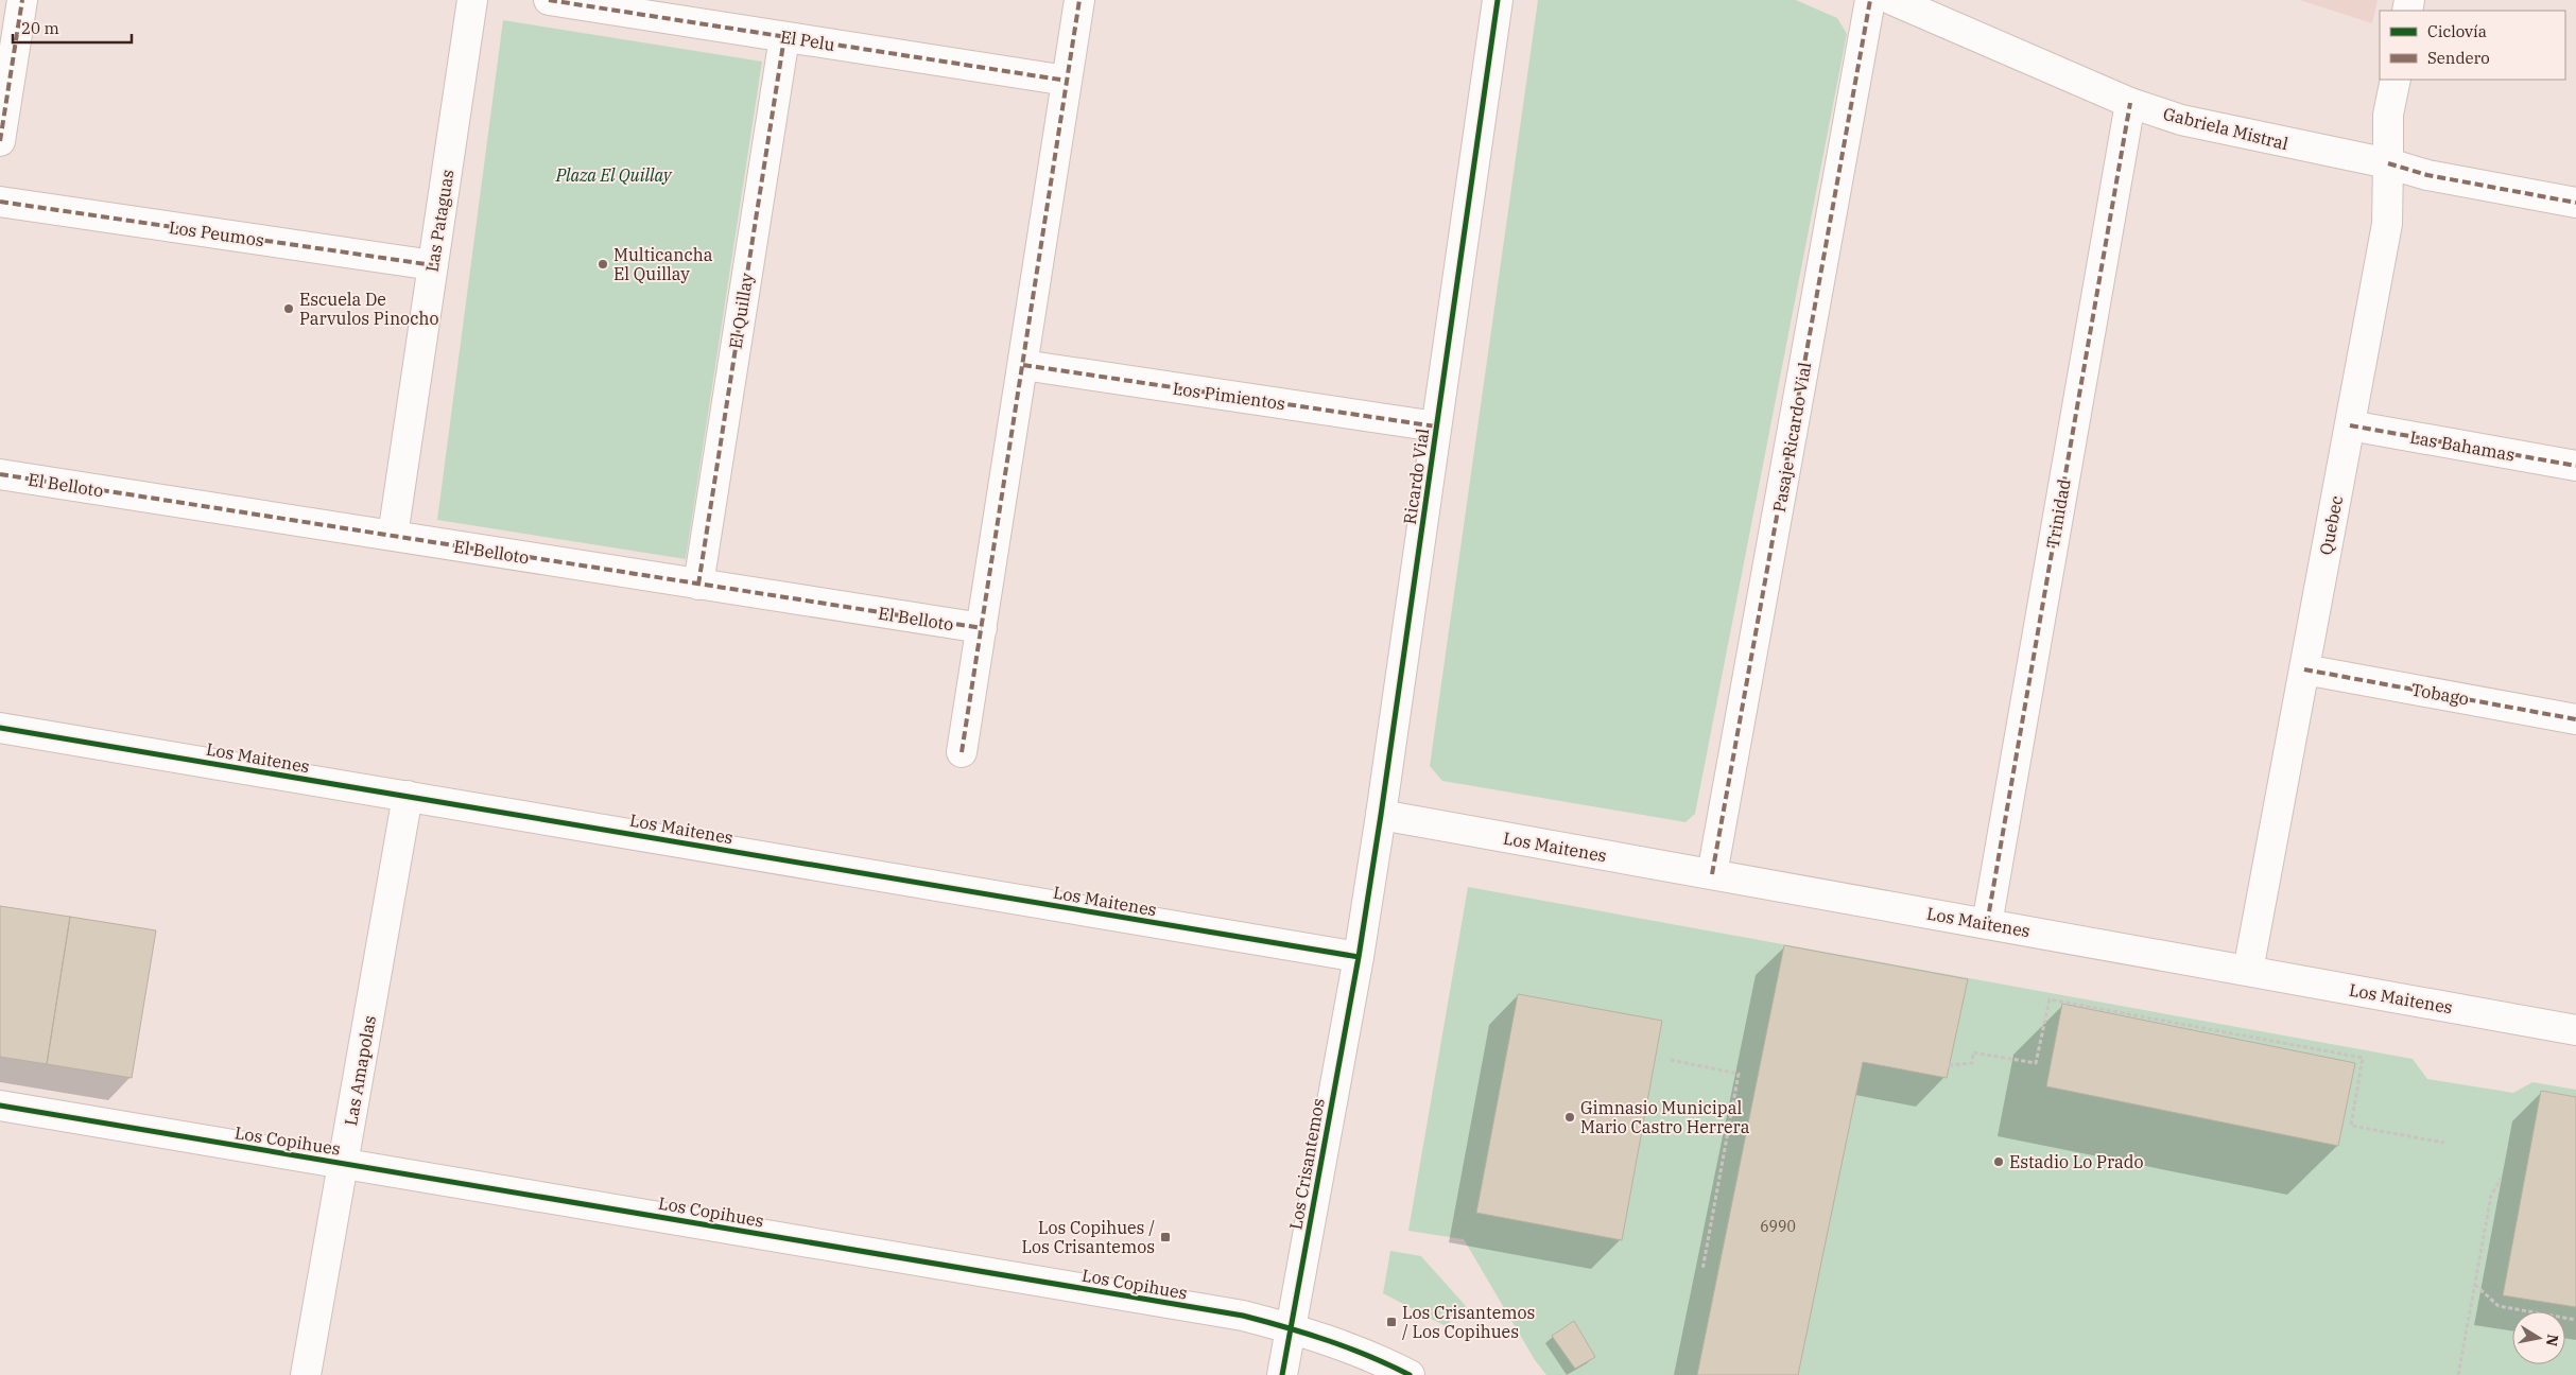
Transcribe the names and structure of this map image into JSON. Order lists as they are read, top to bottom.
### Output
{
  "streets": {
    "street": [
      "El Pelu",
      "Gabriela Mistral",
      "Las Pataguas",
      "Los Peumos",
      "El Quillay",
      "Los Pimientos",
      "Pasaje Ricardo Vial",
      "Las Bahamas",
      "Ricardo Vial",
      "El Belloto",
      "Trinidad",
      "Quebec",
      "Tobago",
      "Los Maitenes",
      "Las Amapolas",
      "Los Copihues",
      "Los Crisantemos"
    ]
  },
  "crossings": [
    ["El Pelu", "El Quillay"],
    ["Gabriela Mistral", "Trinidad"],
    ["Gabriela Mistral", "Quebec"],
    ["Las Pataguas", "Los Peumos"],
    ["Las Pataguas", "El Belloto"],
    ["El Quillay", "El Belloto"],
    ["Los Pimientos", "Ricardo Vial"],
    ["Pasaje Ricardo Vial", "Los Maitenes"],
    ["Las Bahamas", "Quebec"],
    ["Ricardo Vial", "Los Maitenes"],
    ["Ricardo Vial", "Los Crisantemos"],
    ["Trinidad", "Los Maitenes"],
    ["Quebec", "Tobago"],
    ["Quebec", "Los Maitenes"],
    ["Los Maitenes", "Las Amapolas"],
    ["Los Maitenes", "Los Crisantemos"],
    ["Las Amapolas", "Los Copihues"],
    ["Los Copihues", "Los Crisantemos"]
  ],
  "parks": ["Plaza El Quillay"],
  "places": {
    "other": [
      "Multicancha El Quillay",
      "Escuela De Parvulos Pinocho",
      "Gimnasio Municipal Mario Castro Herrera",
      "Estadio Lo Prado"
    ],
    "transit": ["Los Copihues / Los Crisantemos", "Los Crisantemos / Los Copihues"]
  },
  "house_numbers": ["6990"],
  "legend": ["Ciclovía", "Sendero"],
  "scale_bar": "20 m",
  "north": "right"
}
